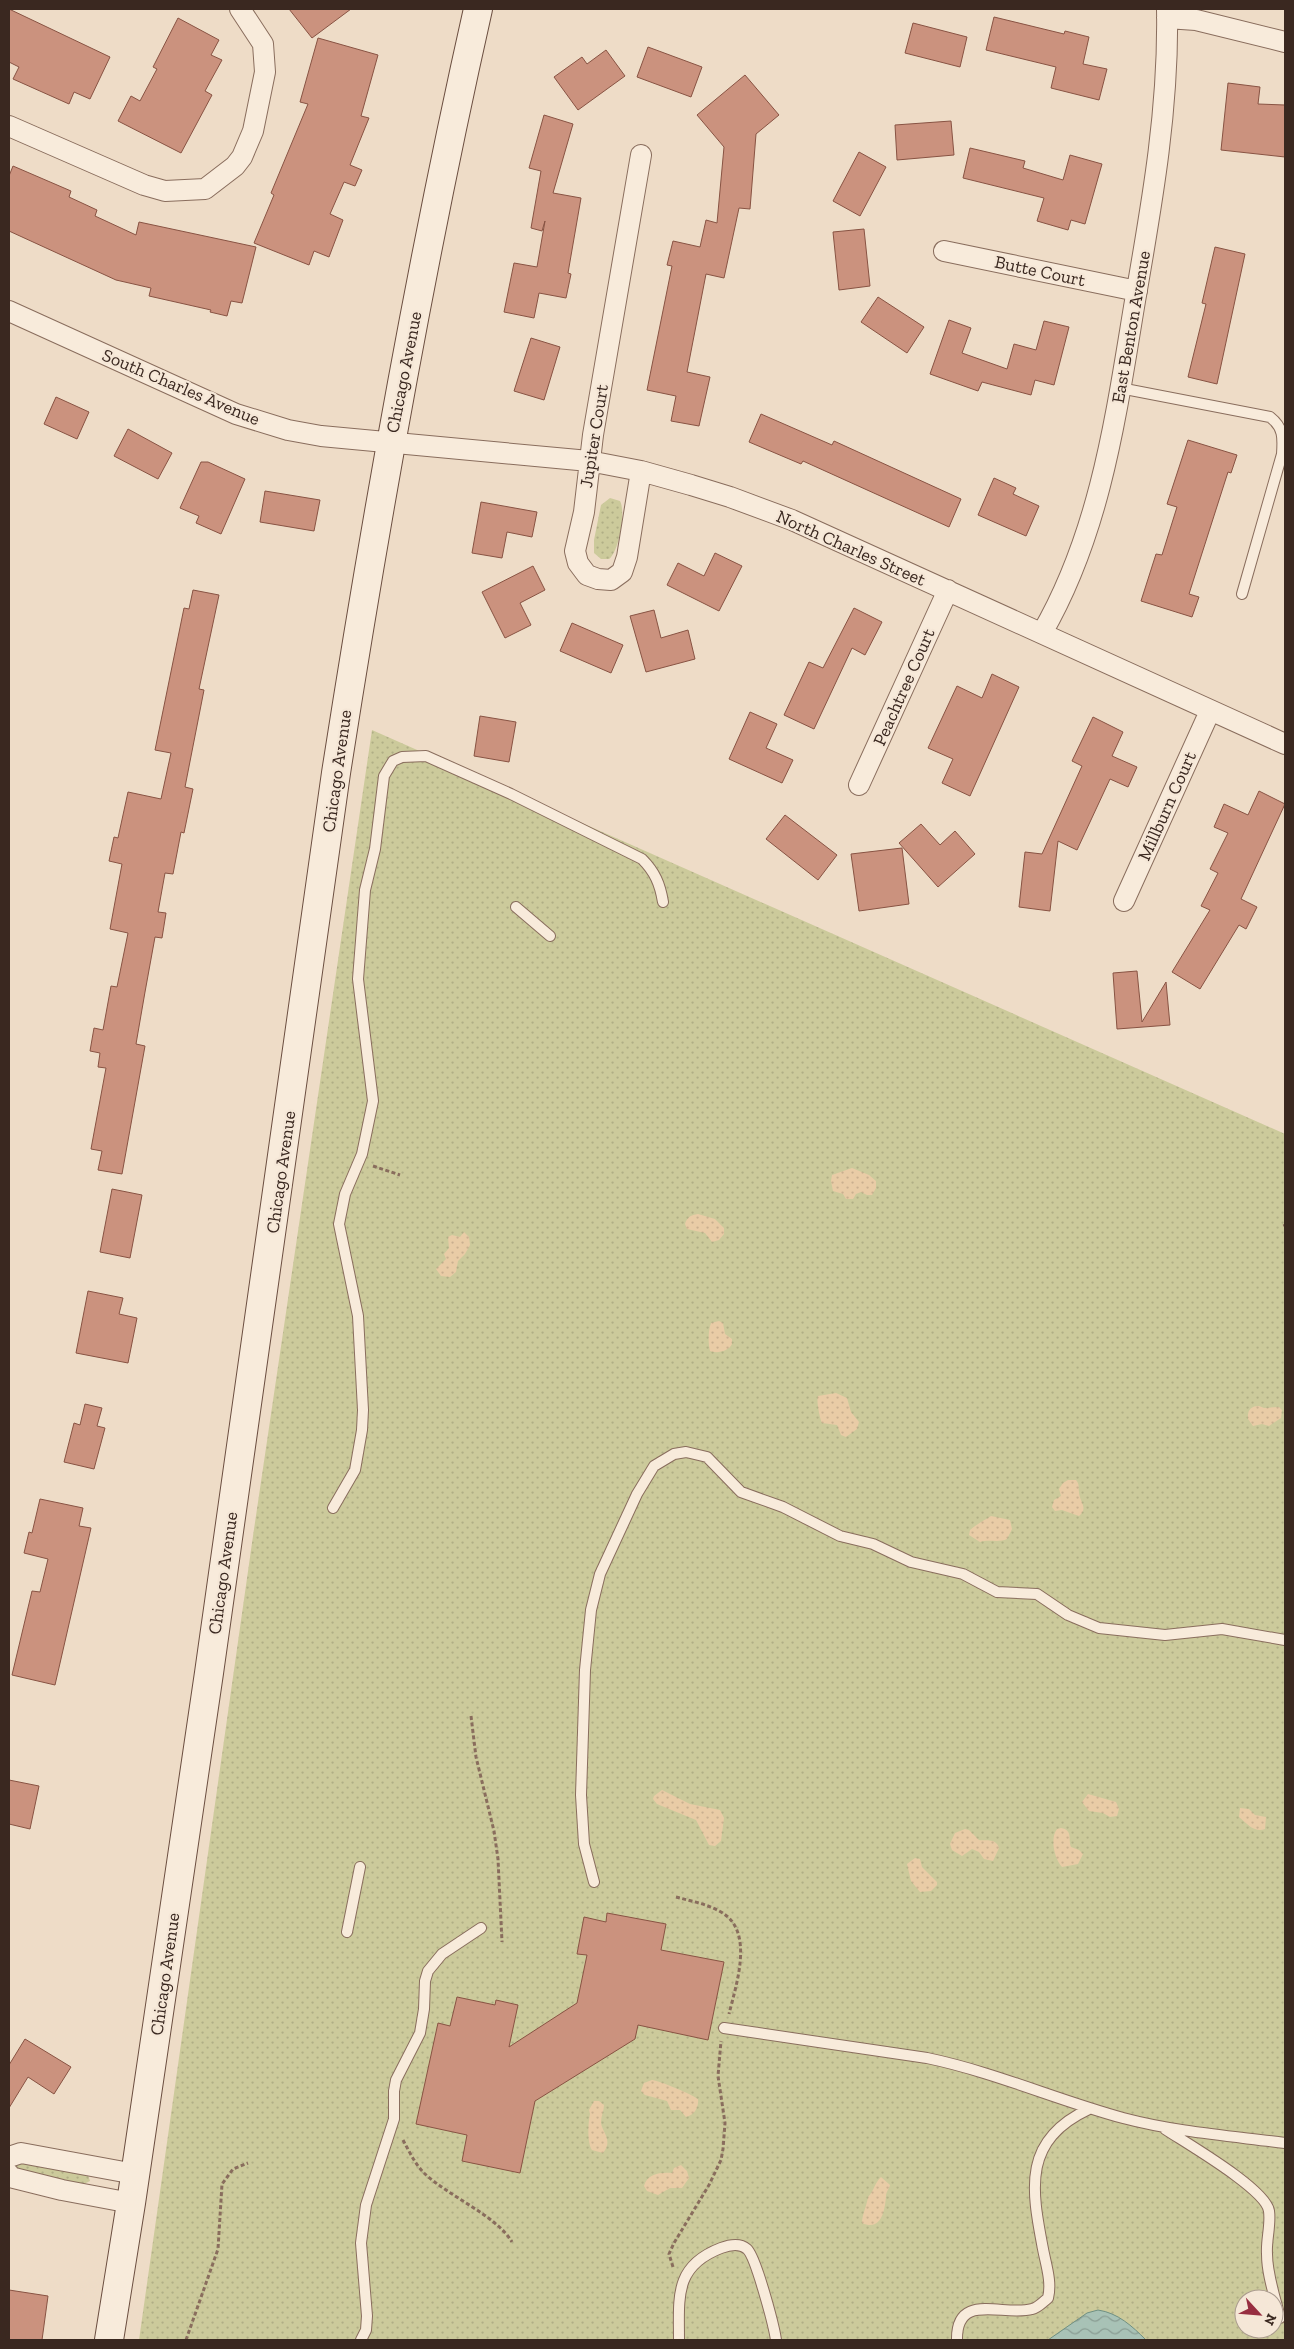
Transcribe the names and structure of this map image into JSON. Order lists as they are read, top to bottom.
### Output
{
  "streets": {
    "main road": ["Chicago Avenue"],
    "street": [
      "Butte Court",
      "East Benton Avenue",
      "South Charles Avenue",
      "Jupiter Court",
      "North Charles Street",
      "Peachtree Court",
      "Millburn Court"
    ]
  },
  "crossings": [
    ["Butte Court", "East Benton Avenue"],
    ["East Benton Avenue", "North Charles Street"],
    ["Chicago Avenue", "South Charles Avenue"],
    ["Chicago Avenue", "North Charles Street"],
    ["South Charles Avenue", "North Charles Street"],
    ["Jupiter Court", "North Charles Street"],
    ["North Charles Street", "Peachtree Court"],
    ["North Charles Street", "Millburn Court"]
  ],
  "north": "bottom right"
}
